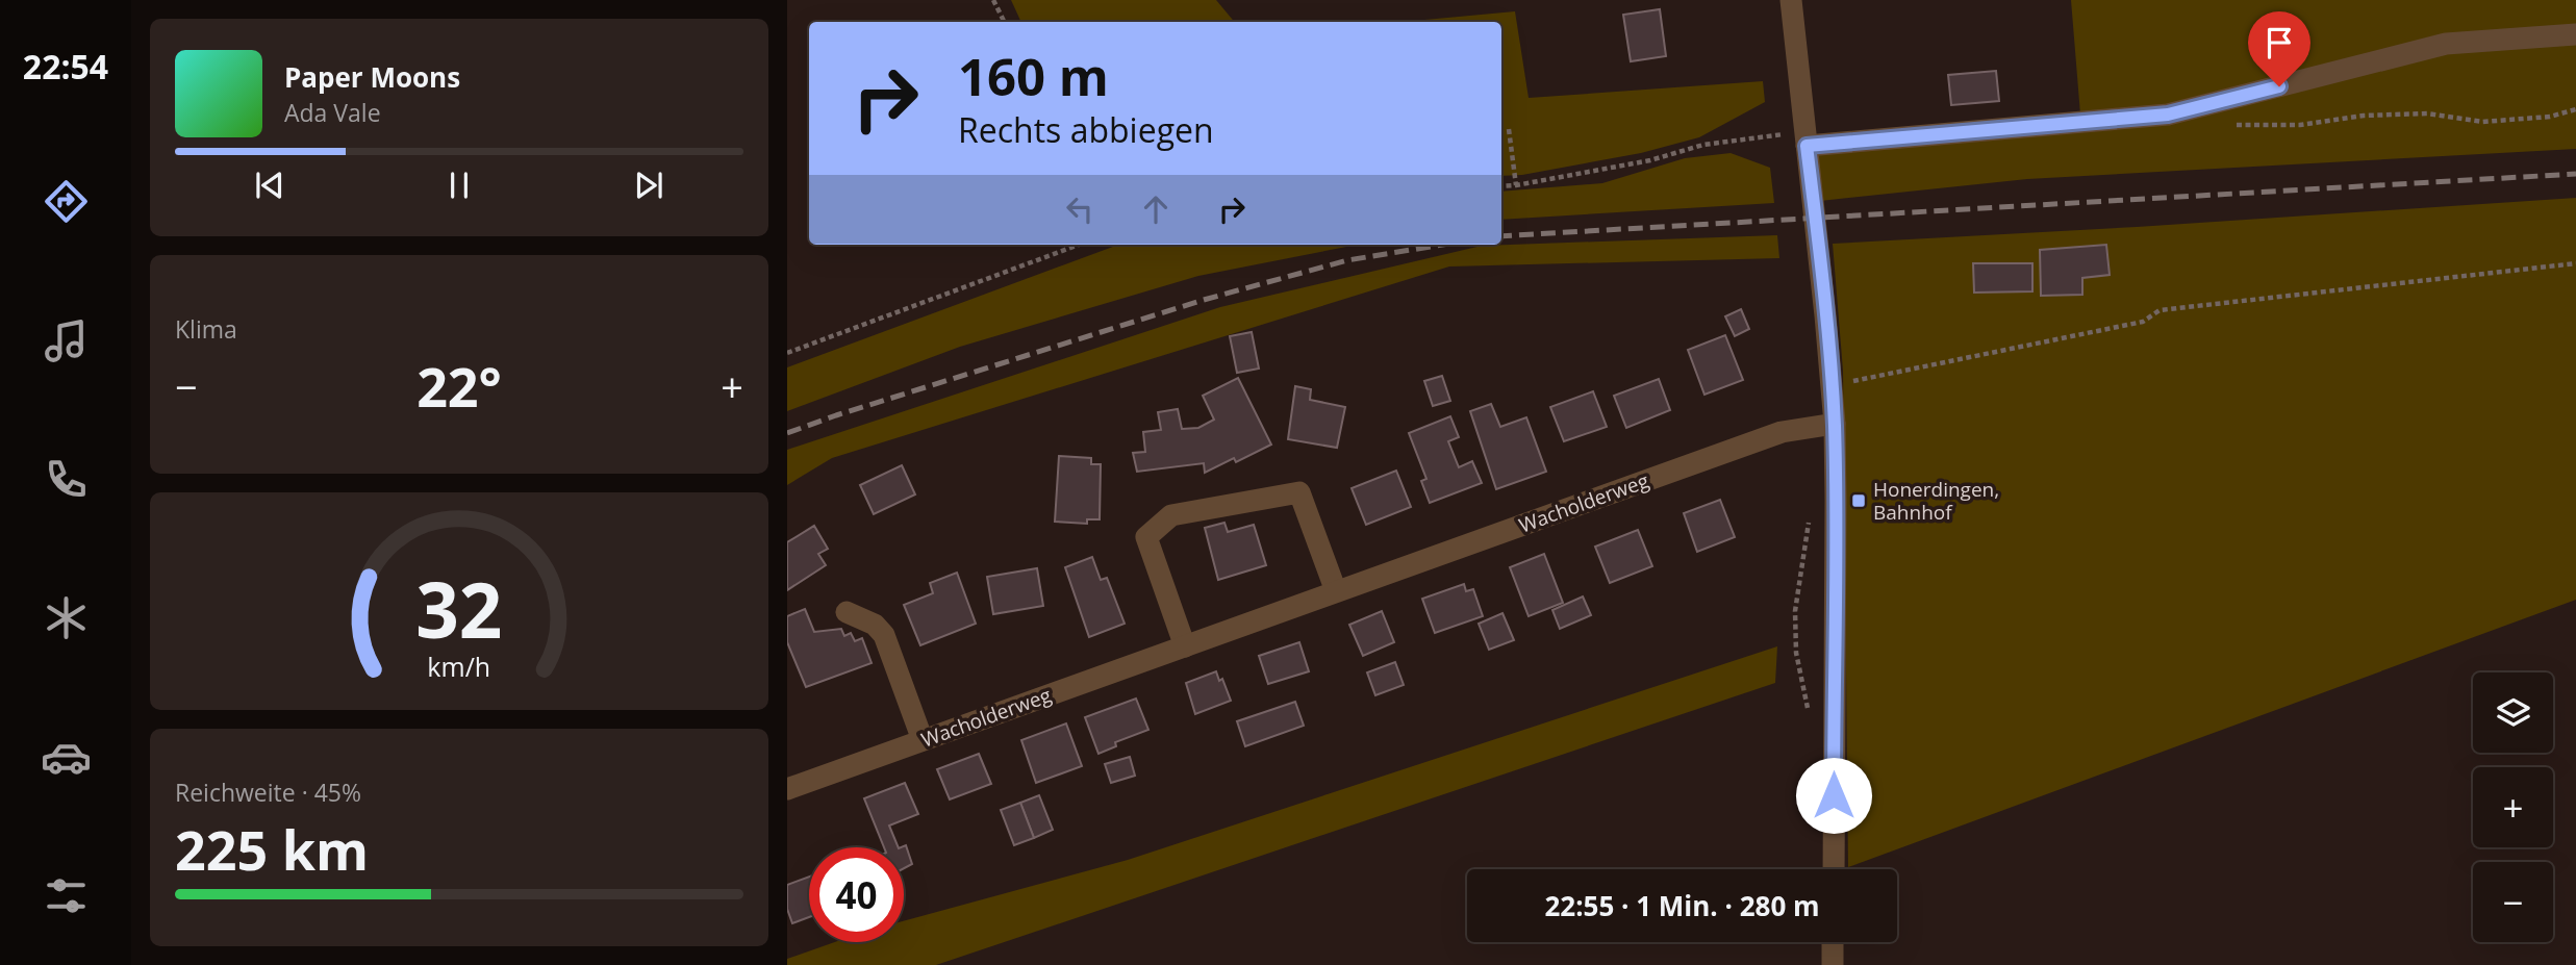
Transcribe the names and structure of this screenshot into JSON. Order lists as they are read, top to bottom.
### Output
{
  "streets": {
    "street": ["Wacholderweg"]
  },
  "places": {
    "transit": ["Honerdingen, Bahnhof"]
  },
  "page": {
    "tabs": "22:54",
    "turn": ["160 m", "Rechts abbiegen"],
    "song": ["Paper Moons", "Ada Vale"],
    "tile": [
      "Klima",
      ["Reichweite · 45%", "225 km"]
    ],
    "heat": ["−", "22°", "+"],
    "map_buttons": ["+", "−"],
    "limit": "40",
    "trip": "22:55 · 1 Min. · 280 m",
    "gauge": ["32", "km/h"]
  }
}
